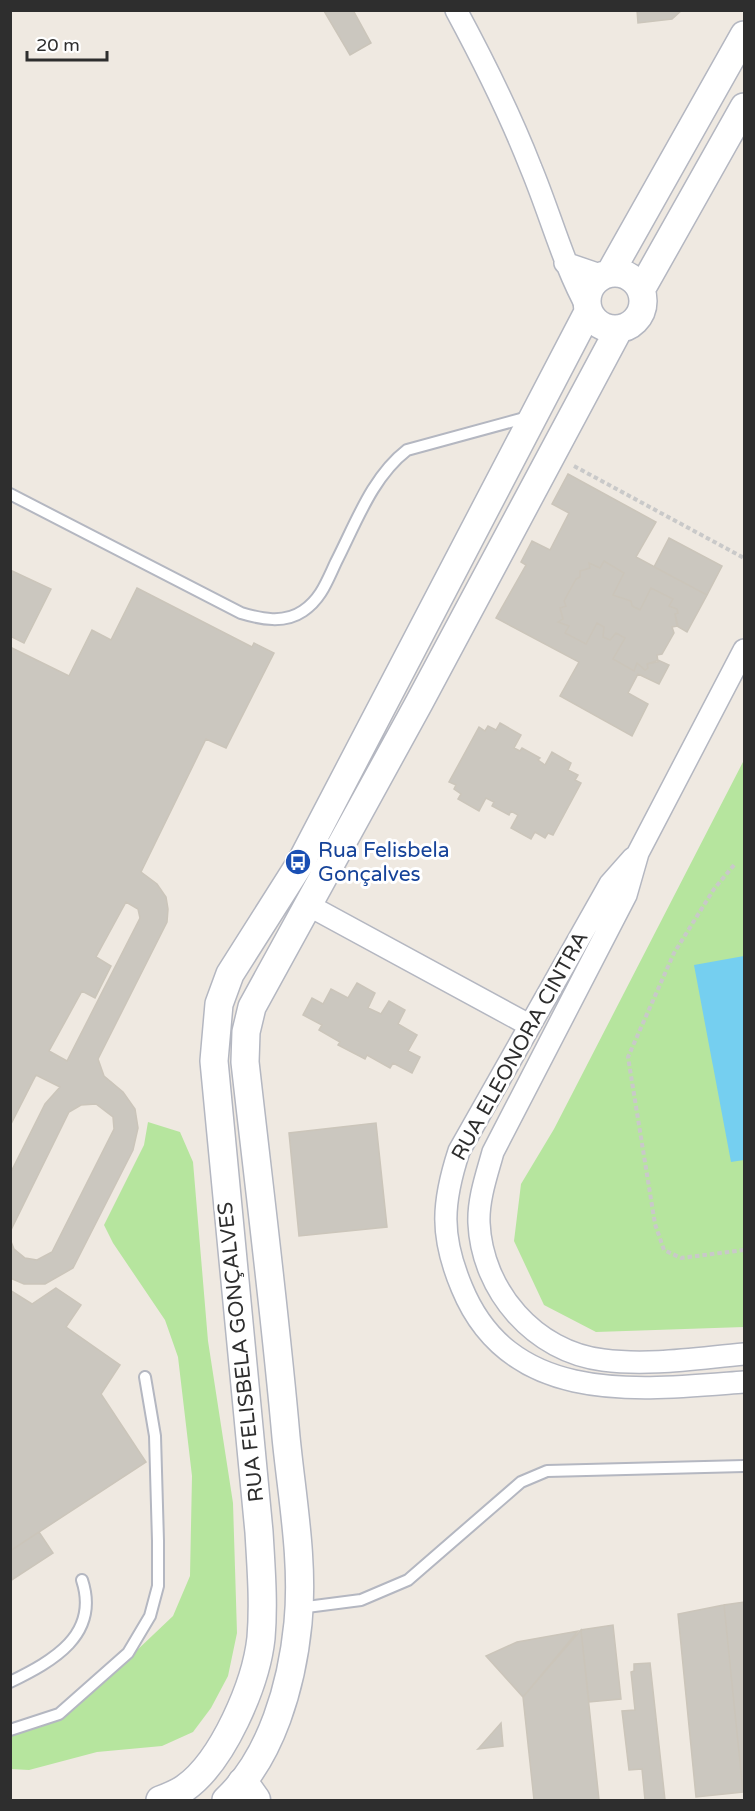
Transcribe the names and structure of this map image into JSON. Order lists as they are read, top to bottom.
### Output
{
  "streets": {
    "street": ["RUA ELEONORA CINTRA", "RUA FELISBELA GONÇALVES"]
  },
  "places": {
    "bus stop": ["Rua Felisbela Gonçalves"]
  },
  "scale_bar": "20 m"
}
